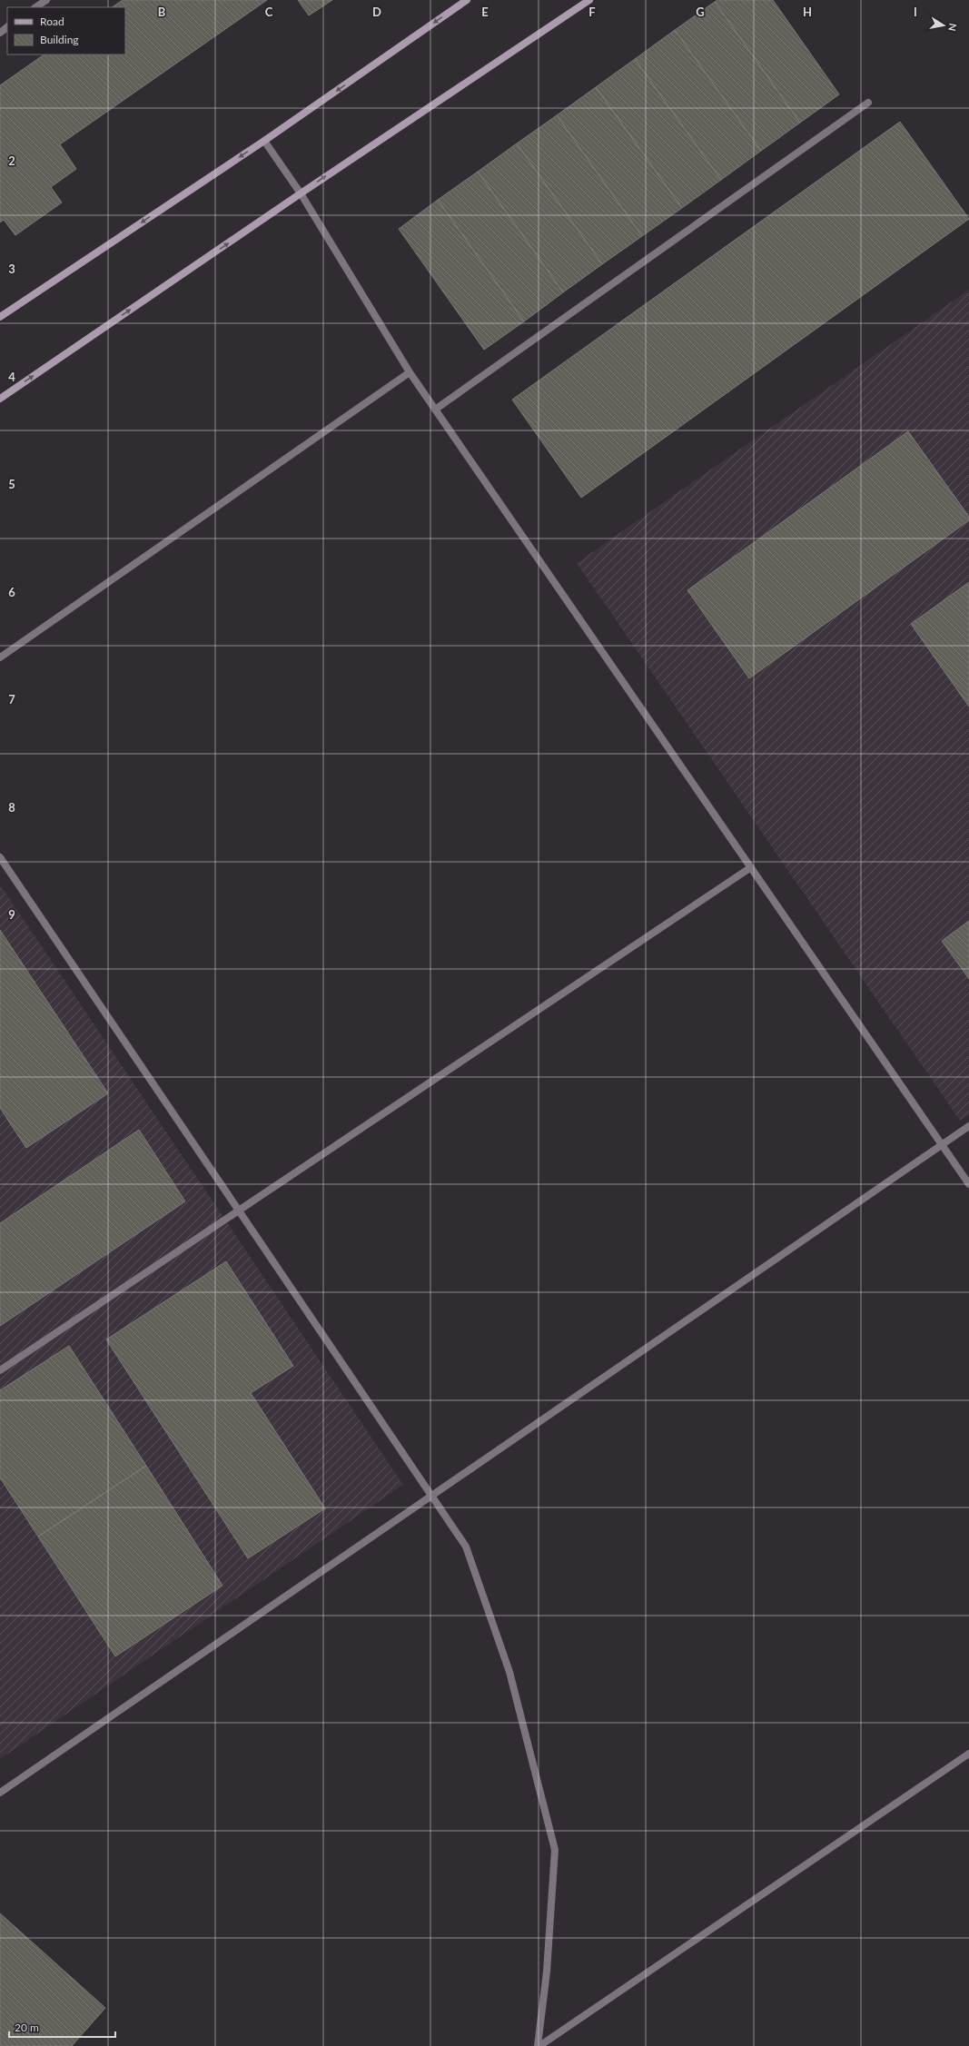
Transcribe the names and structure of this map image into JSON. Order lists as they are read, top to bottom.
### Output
{
  "legend": ["Road", "Building"],
  "scale_bar": "20 m",
  "north": "right",
  "grid": {
    "columns": [
      "B",
      "C",
      "D",
      "E",
      "F",
      "G",
      "H",
      "I"
    ],
    "rows": [
      "2",
      "3",
      "4",
      "5",
      "6",
      "7",
      "8",
      "9"
    ]
  }
}
